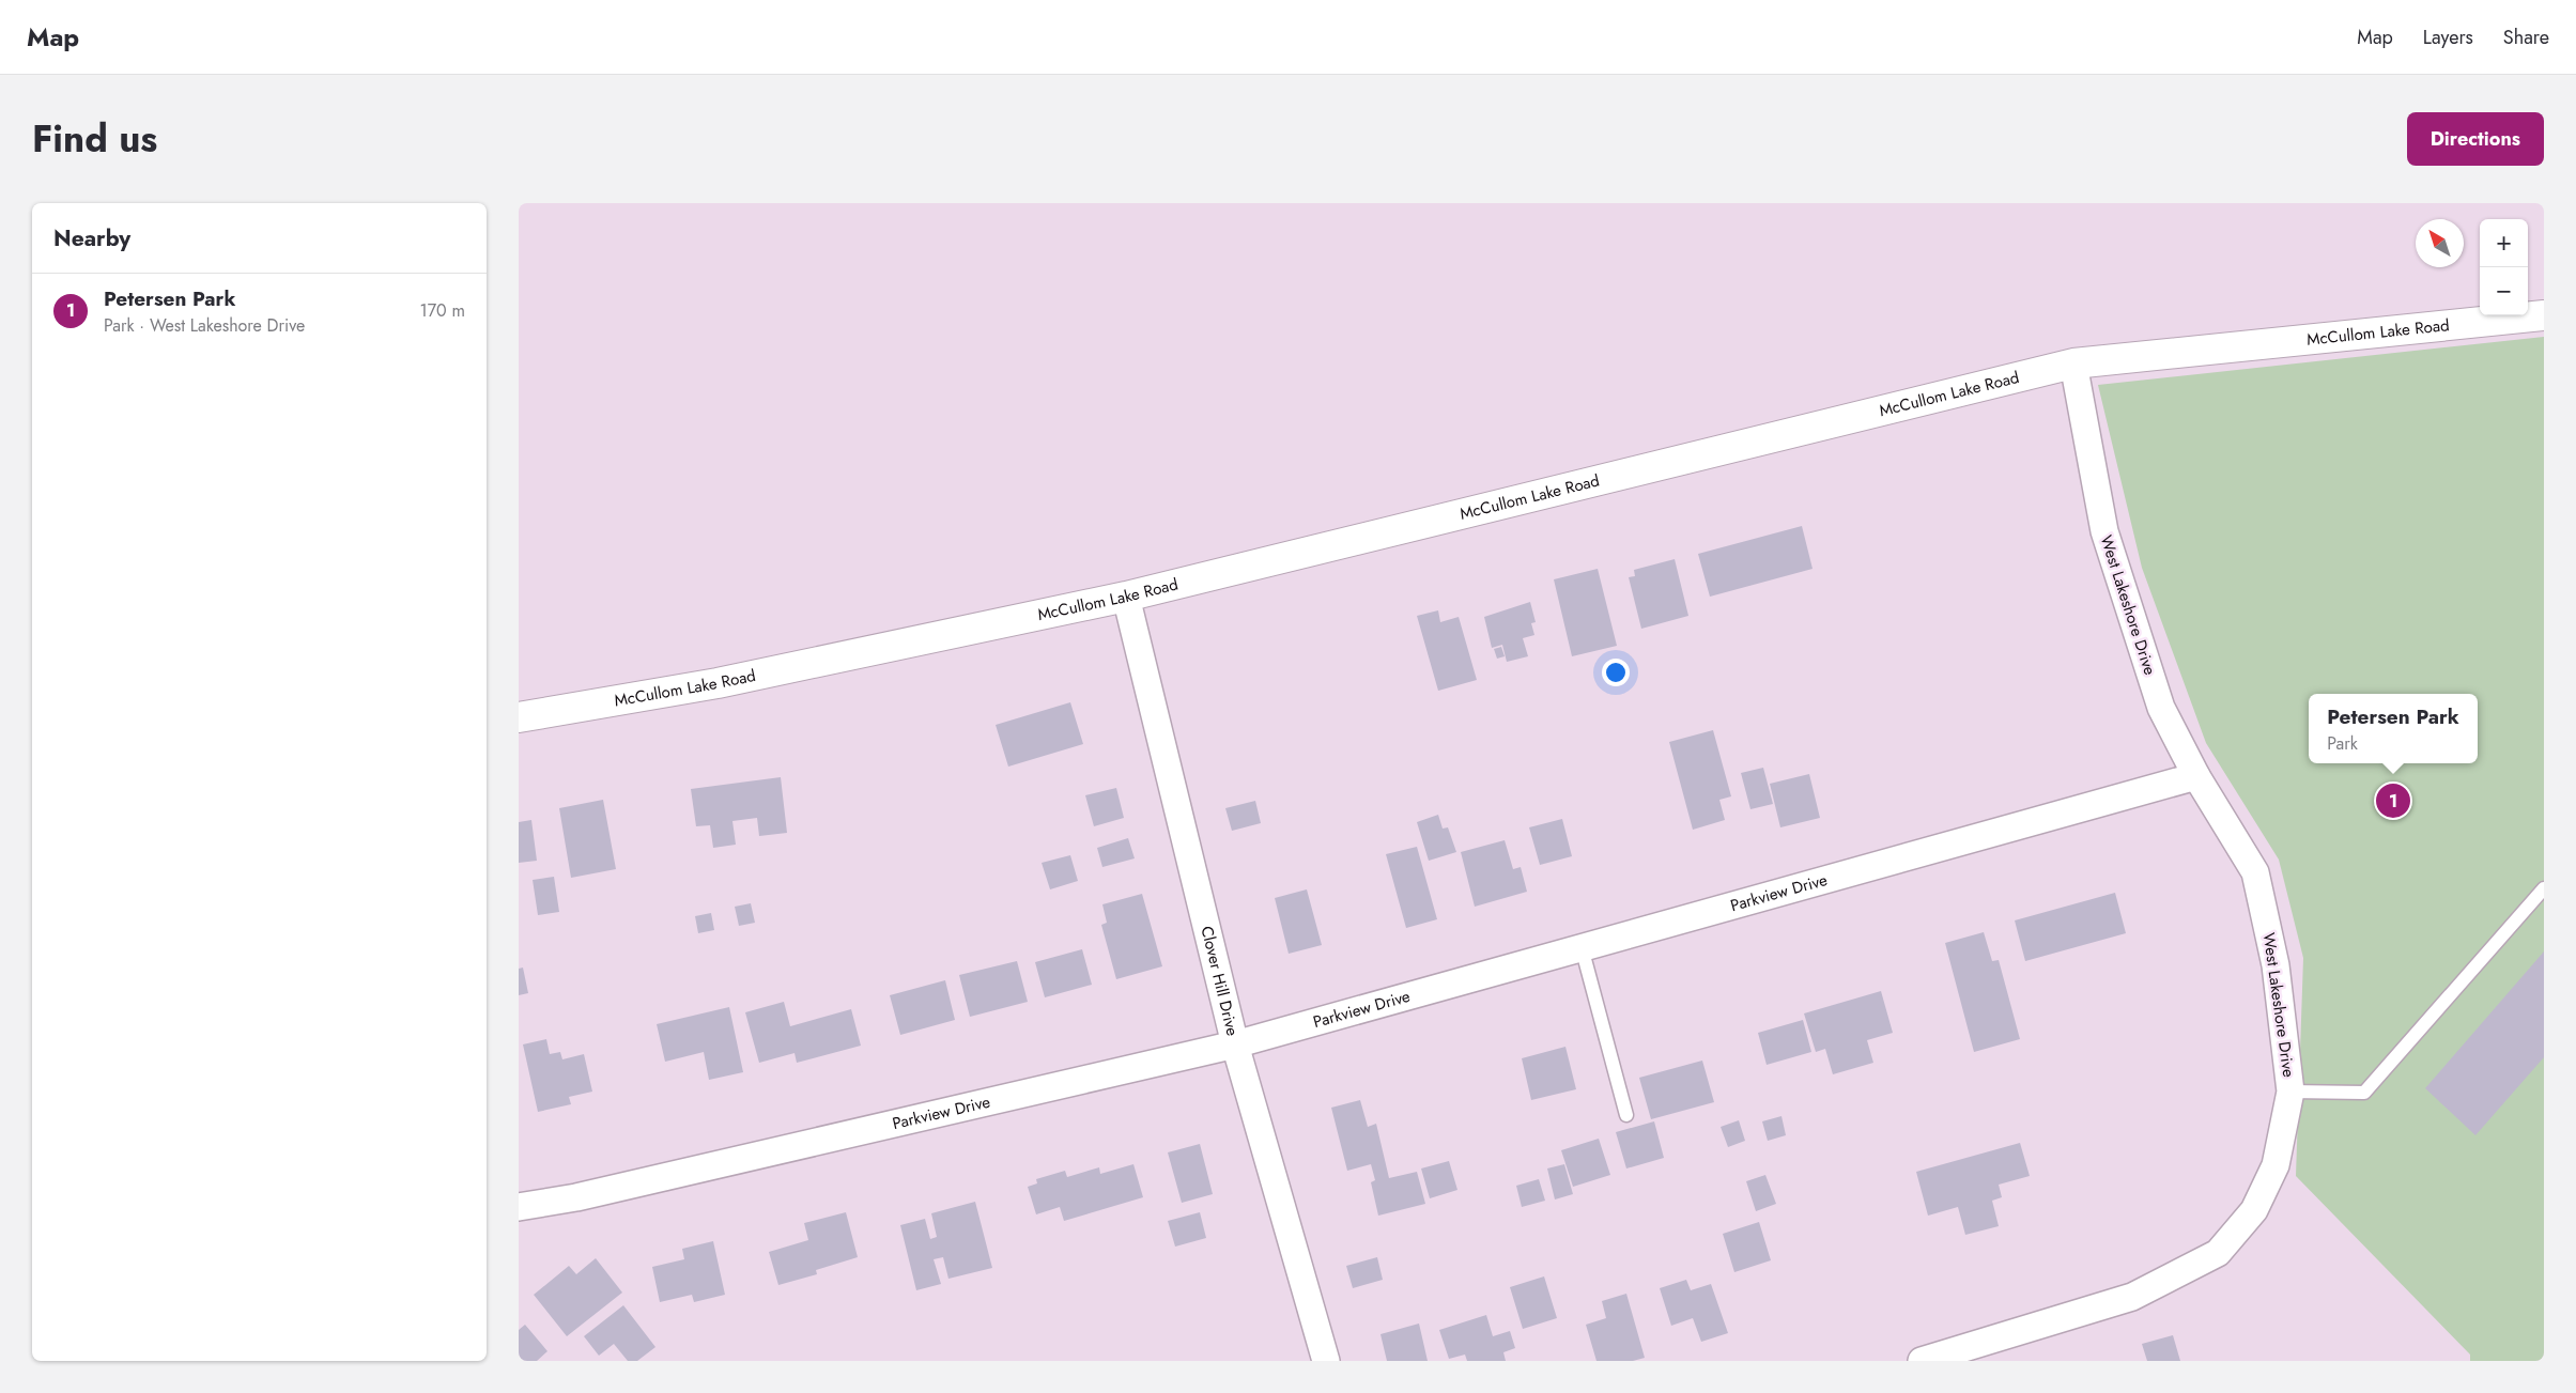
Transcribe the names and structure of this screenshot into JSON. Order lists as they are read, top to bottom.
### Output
{
  "streets": {
    "street": [
      "McCullom Lake Road",
      "West Lakeshore Drive",
      "Parkview Drive",
      "Clover Hill Drive"
    ]
  },
  "crossings": [
    ["McCullom Lake Road", "West Lakeshore Drive"],
    ["McCullom Lake Road", "Clover Hill Drive"],
    ["West Lakeshore Drive", "Parkview Drive"],
    ["Parkview Drive", "Clover Hill Drive"]
  ],
  "north": "top left",
  "page": {
    "header": "Map",
    "nav": ["Map", "Layers", "Share"],
    "title": "Find us",
    "buttons": "Directions",
    "heading": "Nearby",
    "map_buttons": ["+", "−"],
    "list": [
      {
        "mark": "1",
        "name": "Petersen Park",
        "note": "Park · West Lakeshore Drive",
        "value": "170 m"
      }
    ],
    "popup": ["Petersen Park", "Park"],
    "pins": "1"
  }
}
